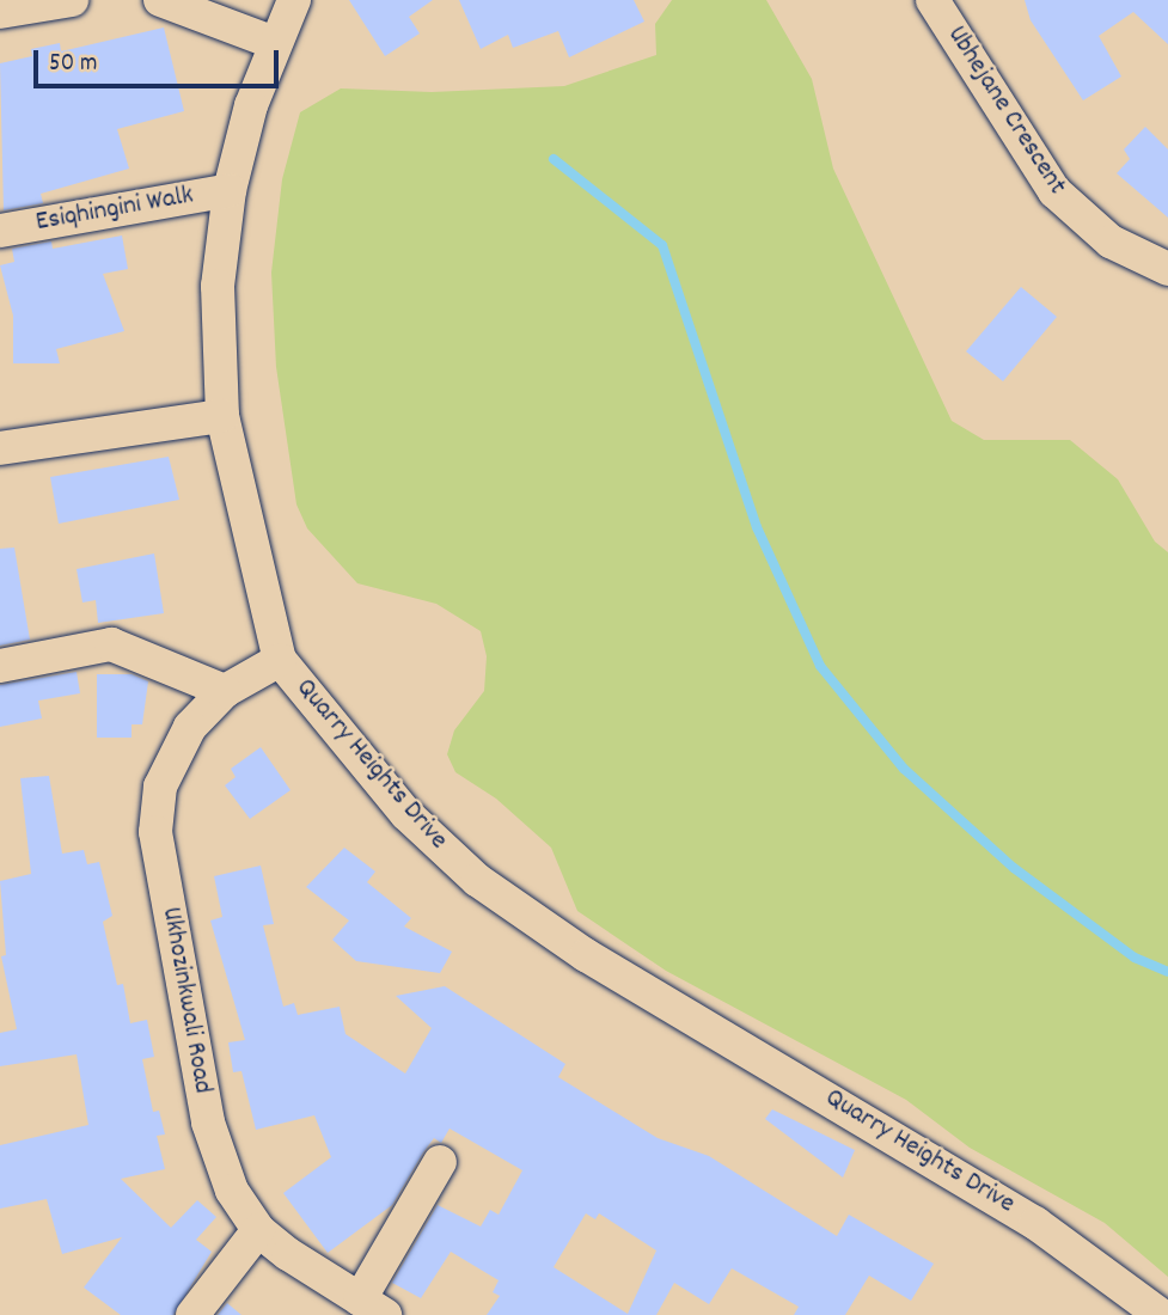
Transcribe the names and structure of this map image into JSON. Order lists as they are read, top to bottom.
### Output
{
  "streets": {
    "street": [
      "Ubhejane Crescent",
      "Esiqhingini Walk",
      "Quarry Heights Drive",
      "Ukhozinkwali Road"
    ]
  },
  "crossings": [
    ["Esiqhingini Walk", "Quarry Heights Drive"],
    ["Quarry Heights Drive", "Ukhozinkwali Road"]
  ],
  "scale_bar": "50 m"
}
